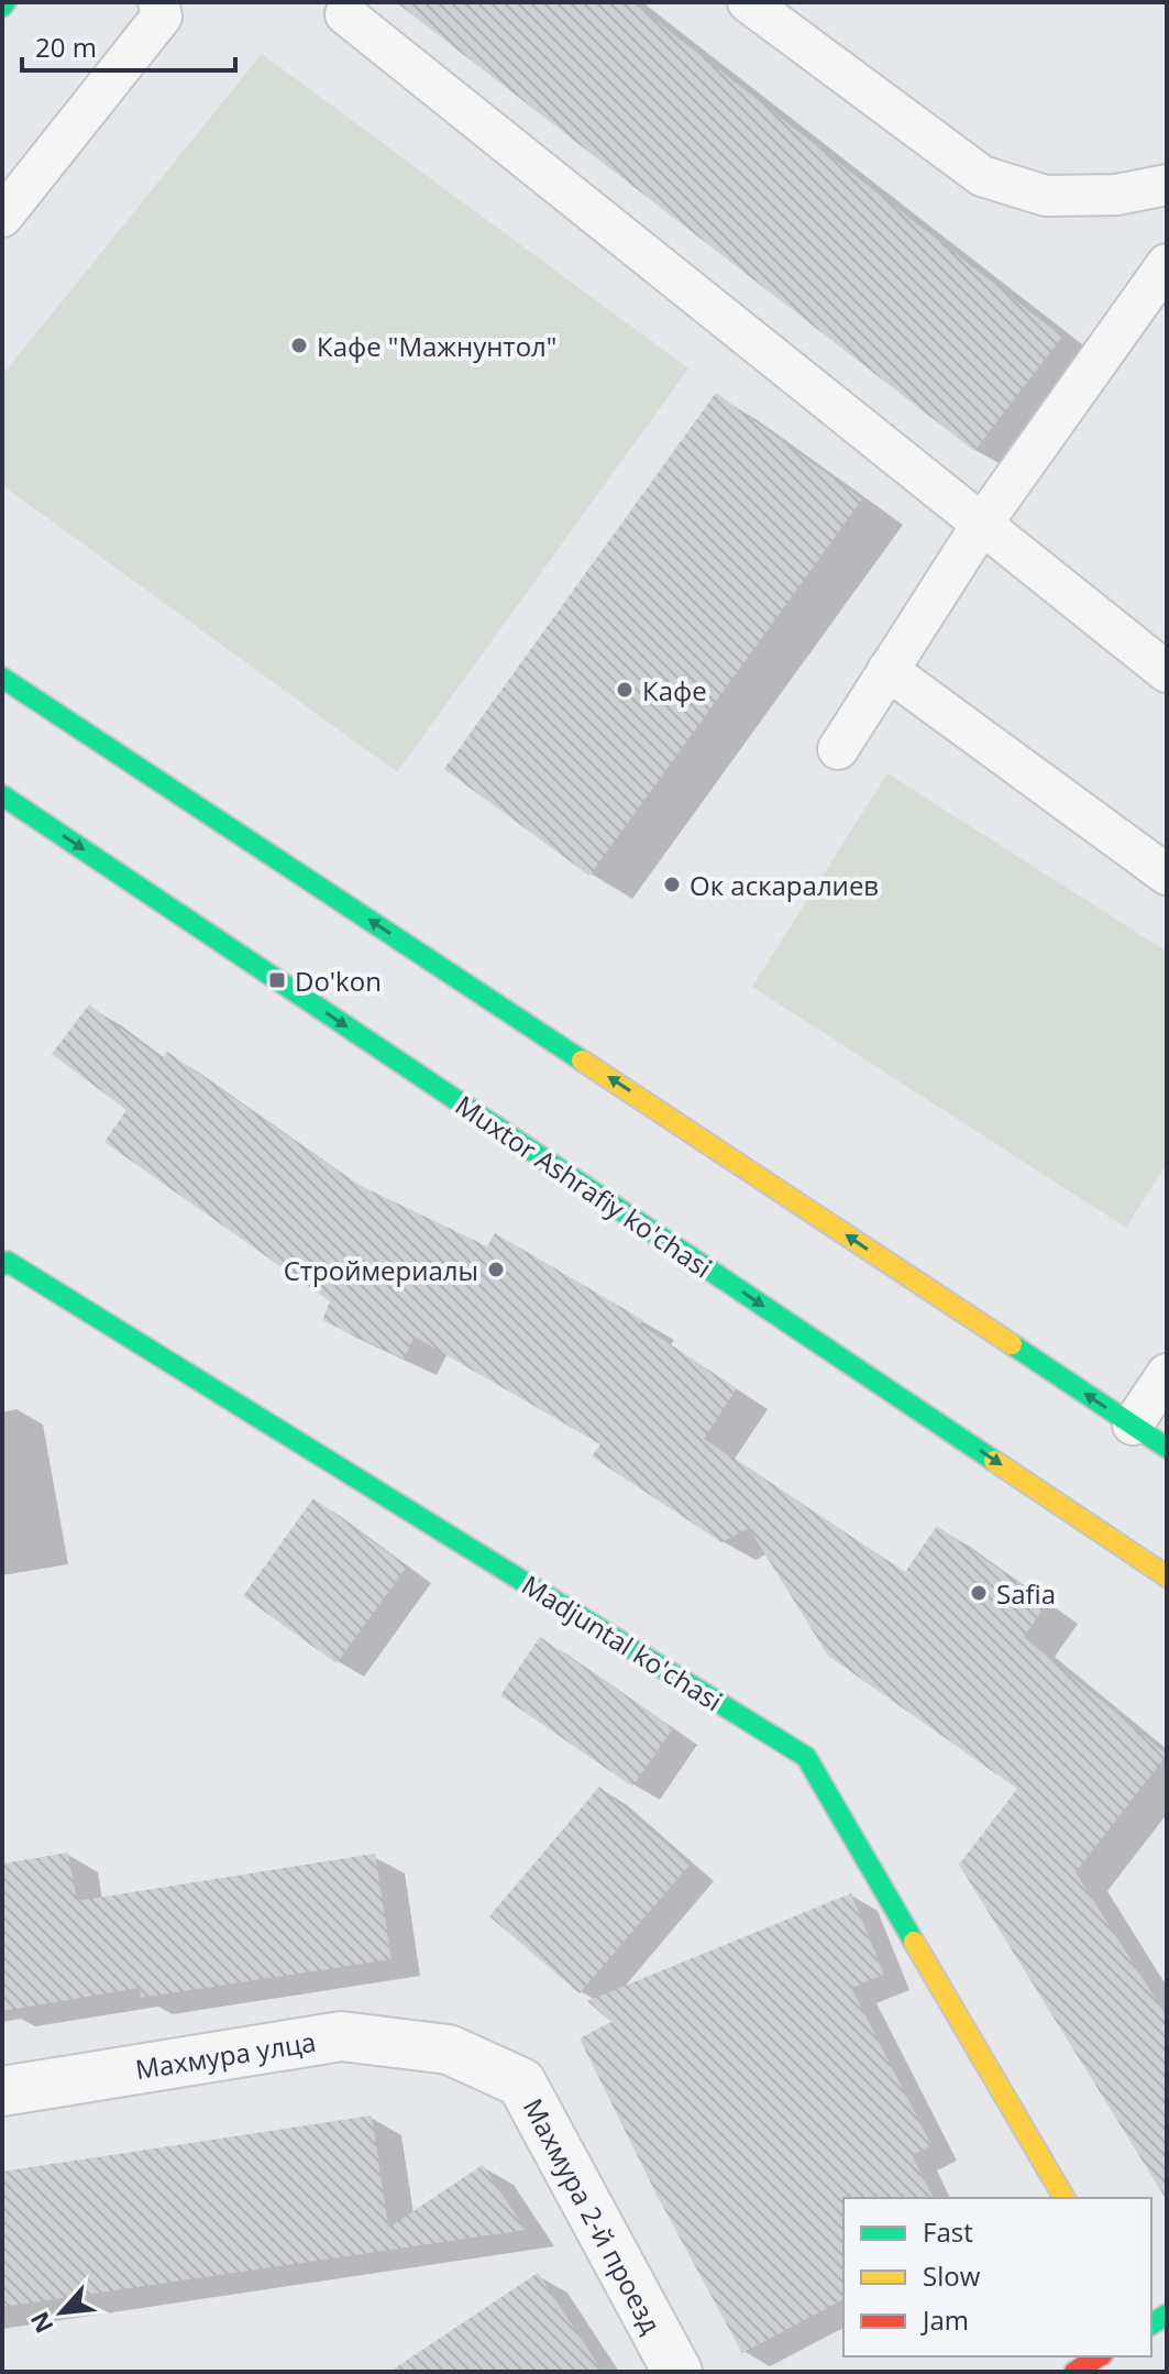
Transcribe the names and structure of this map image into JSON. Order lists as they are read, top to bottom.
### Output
{
  "streets": {
    "main road": ["Muxtor Ashrafiy ko'chasi", "Madjuntal ko'chasi"],
    "street": ["Махмура улца", "Махмура 2-й проезд"]
  },
  "crossings": [
    ["Махмура улца", "Махмура 2-й проезд"]
  ],
  "places": {
    "other": [
      "Кафе \"Мажнунтол\"",
      "Кафе",
      "Ок аскаралиев",
      "Строймериалы",
      "Safia"
    ],
    "transit": ["Do'kon"]
  },
  "legend": ["Fast", "Slow", "Jam"],
  "scale_bar": "20 m",
  "north": "bottom left"
}
